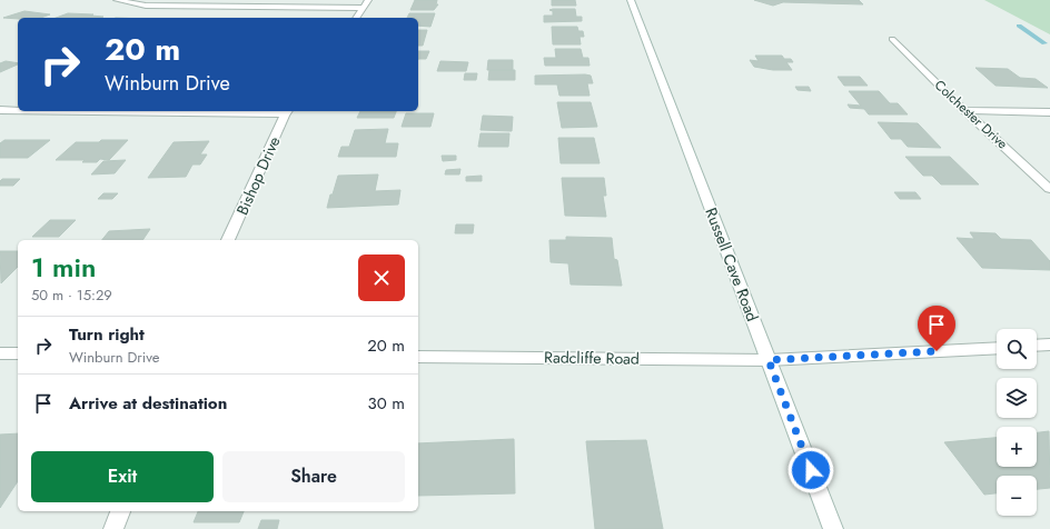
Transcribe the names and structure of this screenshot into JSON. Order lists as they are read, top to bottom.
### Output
{
  "streets": {
    "street": [
      "Colchester Drive",
      "Bishop Drive",
      "Russell Cave Road",
      "Radcliffe Road"
    ]
  },
  "crossings": [
    ["Russell Cave Road", "Radcliffe Road"]
  ],
  "page": {
    "turn": ["20 m", "Winburn Drive"],
    "heading": ["1 min", "50 m · 15:29"],
    "list": [
      {
        "name": "Turn right",
        "note": "Winburn Drive",
        "value": "20 m"
      },
      {
        "name": "Arrive at destination",
        "value": "30 m"
      }
    ],
    "map_buttons": ["+", "−"],
    "buttons": ["Exit", "Share"]
  }
}
